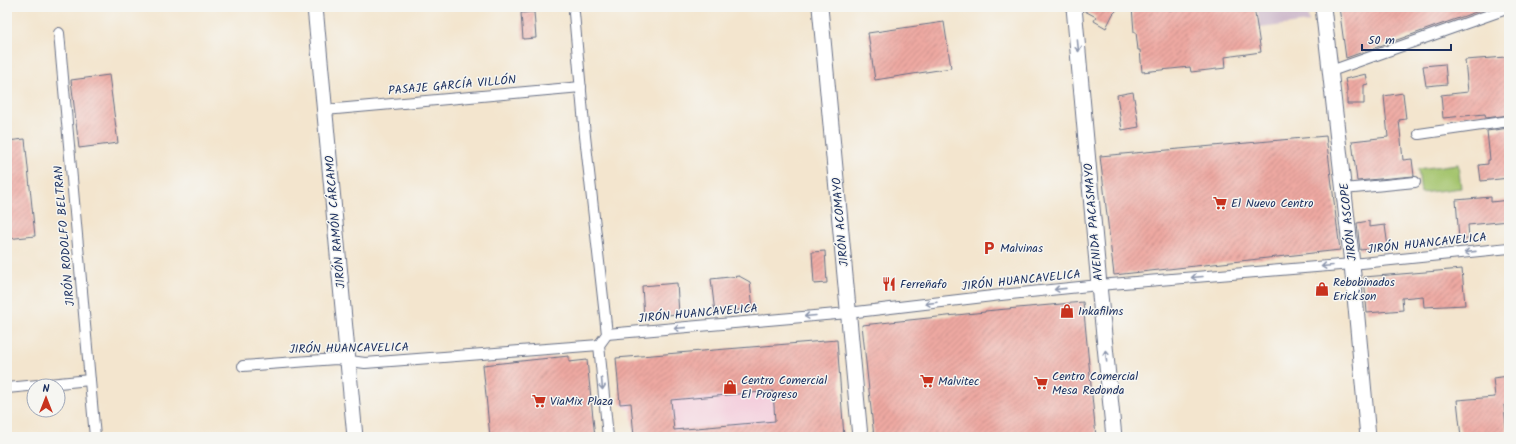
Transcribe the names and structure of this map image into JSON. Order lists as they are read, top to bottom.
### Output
{
  "streets": {
    "street": [
      "PASAJE GARCÍA VILLÓN",
      "JIRÓN RAMÓN CÁRCAMO",
      "JIRÓN ACOMAYO",
      "AVENIDA PACASMAYO",
      "JIRÓN ASCOPE",
      "JIRÓN RODOLFO BELTRAN",
      "JIRÓN HUANCAVELICA"
    ]
  },
  "crossings": [
    ["PASAJE GARCÍA VILLÓN", "JIRÓN RAMÓN CÁRCAMO"],
    ["JIRÓN RAMÓN CÁRCAMO", "JIRÓN HUANCAVELICA"],
    ["JIRÓN ACOMAYO", "JIRÓN HUANCAVELICA"],
    ["AVENIDA PACASMAYO", "JIRÓN HUANCAVELICA"],
    ["JIRÓN ASCOPE", "JIRÓN HUANCAVELICA"]
  ],
  "one_way": ["JIRÓN HUANCAVELICA"],
  "places": {
    "supermarket": [
      "El Nuevo Centro",
      "Malvitec",
      "Centro Comercial Mesa Redonda",
      "ViaMix Plaza"
    ],
    "parking": ["Malvinas"],
    "restaurant": ["Ferreñafo"],
    "shop": ["Rebobinados Erick'son", "Inkafilms", "Centro Comercial El Progreso"]
  },
  "scale_bar": "50 m",
  "north": "top"
}
